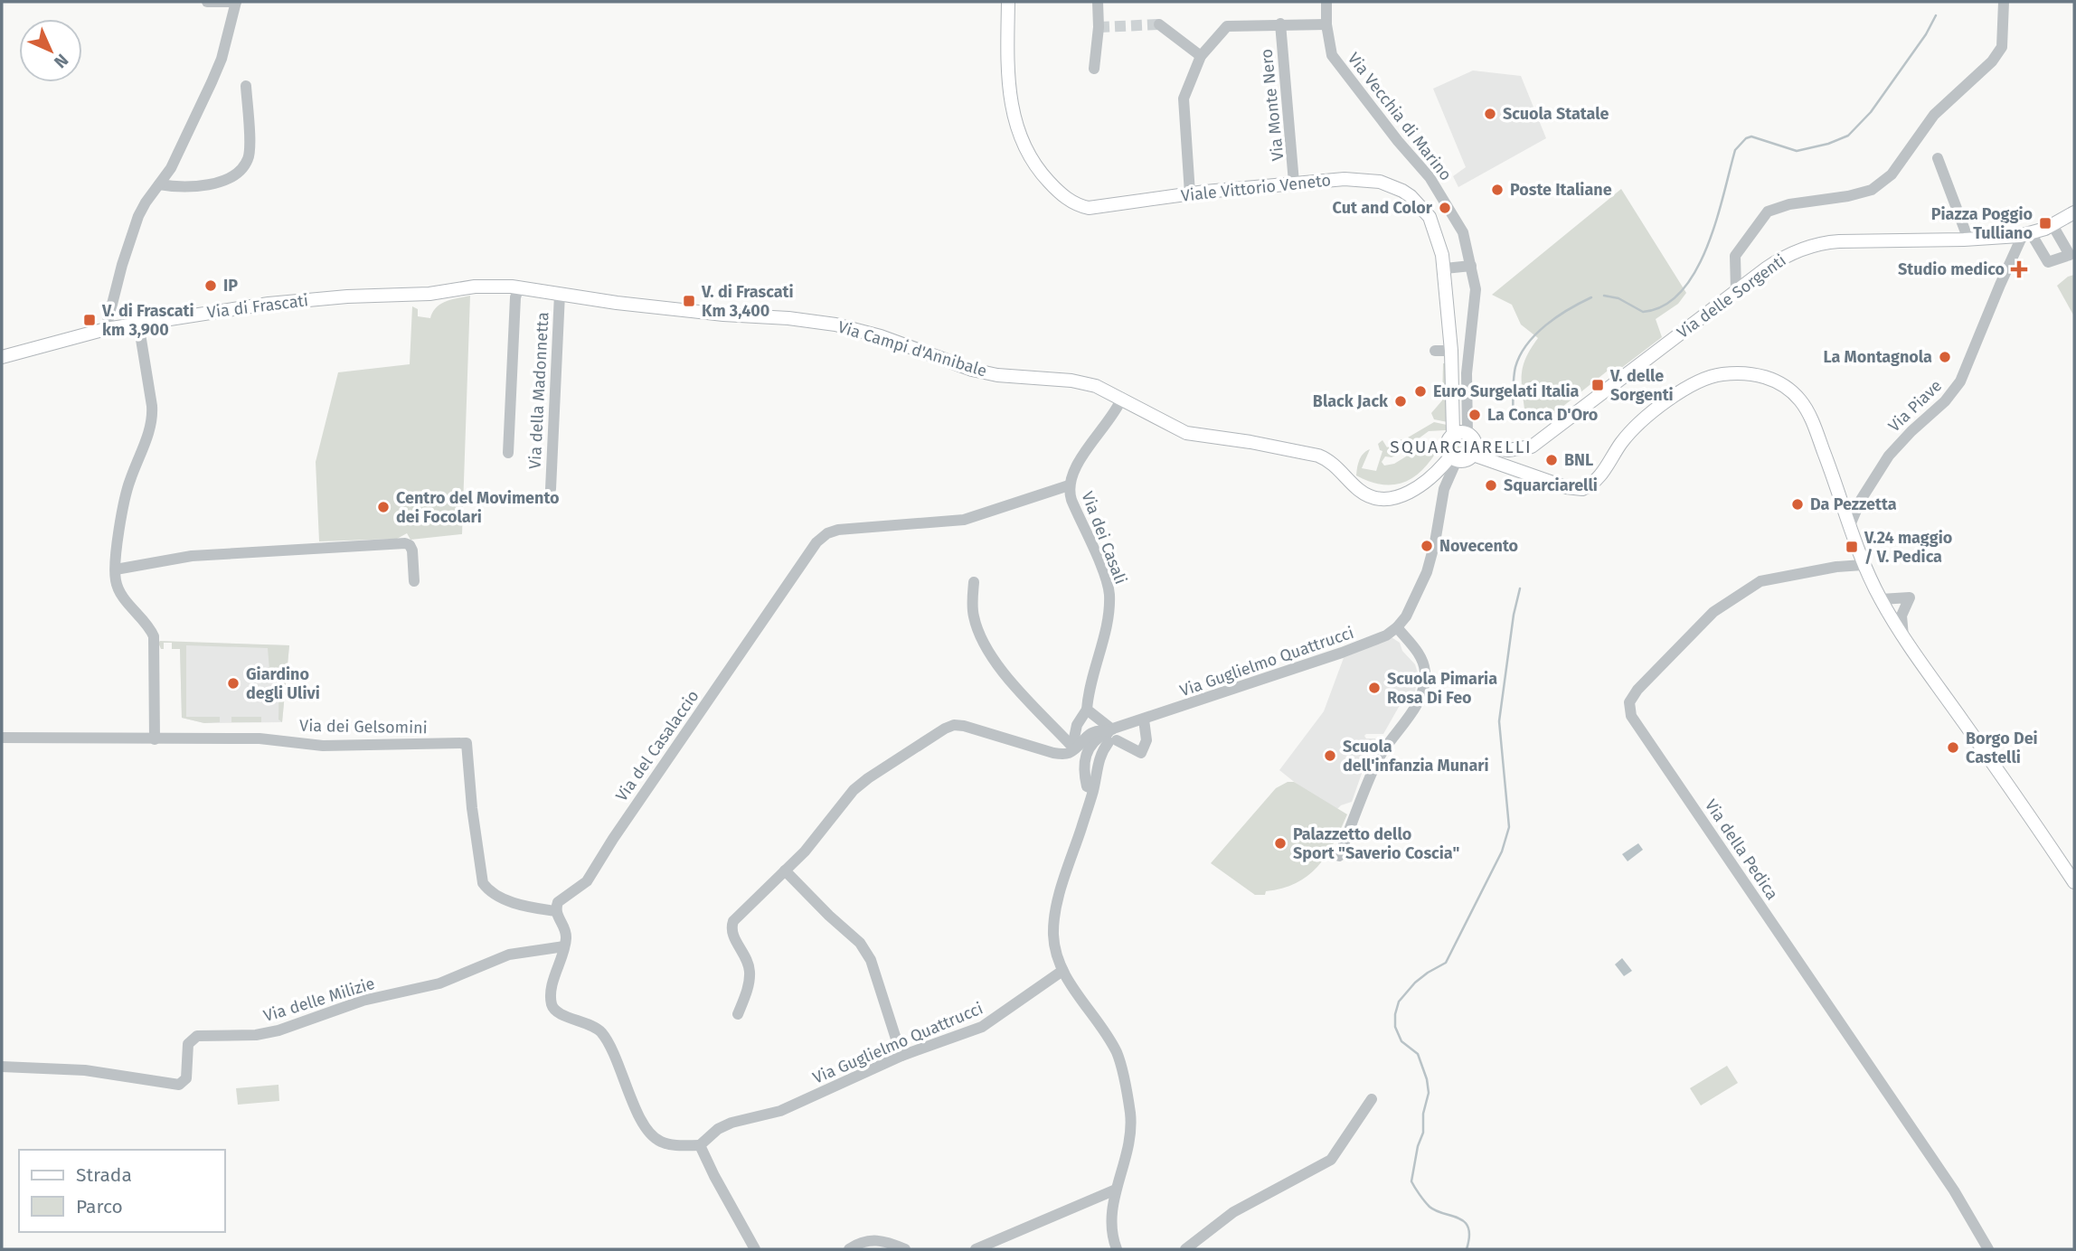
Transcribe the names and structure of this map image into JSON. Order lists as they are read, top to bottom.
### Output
{
  "streets": {
    "main road": [
      "Viale Vittorio Veneto",
      "Via delle Sorgenti",
      "Via di Frascati",
      "Via Campi d'Annibale"
    ],
    "street": [
      "Via Monte Nero",
      "Via Vecchia di Marino",
      "Via della Madonnetta",
      "Via Piave",
      "Via dei Casali",
      "Via Guglielmo Quattrucci",
      "Via dei Gelsomini",
      "Via del Casalaccio",
      "Via della Pedica",
      "Via delle Milizie"
    ]
  },
  "crossings": [
    ["Via Monte Nero", "Viale Vittorio Veneto"],
    ["Via Vecchia di Marino", "Viale Vittorio Veneto"],
    ["Via Vecchia di Marino", "Via delle Sorgenti"],
    ["Via Vecchia di Marino", "Via Campi d'Annibale"],
    ["Via Vecchia di Marino", "Via Guglielmo Quattrucci"],
    ["Viale Vittorio Veneto", "Via delle Sorgenti"],
    ["Viale Vittorio Veneto", "Via Campi d'Annibale"],
    ["Viale Vittorio Veneto", "Via Guglielmo Quattrucci"],
    ["Via delle Sorgenti", "Via Campi d'Annibale"],
    ["Via delle Sorgenti", "Via Piave"],
    ["Via delle Sorgenti", "Via Guglielmo Quattrucci"],
    ["Via di Frascati", "Via Campi d'Annibale"],
    ["Via di Frascati", "Via della Madonnetta"],
    ["Via Campi d'Annibale", "Via della Madonnetta"],
    ["Via Campi d'Annibale", "Via dei Casali"],
    ["Via Campi d'Annibale", "Via Guglielmo Quattrucci"],
    ["Via dei Casali", "Via Guglielmo Quattrucci"],
    ["Via dei Casali", "Via del Casalaccio"],
    ["Via dei Gelsomini", "Via del Casalaccio"]
  ],
  "districts": ["SQUARCIARELLI"],
  "places": {
    "other": [
      "Scuola Statale",
      "Poste Italiane",
      "Cut and Color",
      "IP",
      "La Montagnola",
      "Euro Surgelati Italia",
      "Black Jack",
      "La Conca D'Oro",
      "BNL",
      "Squarciarelli",
      "Da Pezzetta",
      "Centro del Movimento dei Focolari",
      "Novecento",
      "Giardino degli Ulivi",
      "Scuola Pimaria Rosa Di Feo",
      "Borgo Dei Castelli",
      "Scuola dell'infanzia Munari",
      "Palazzetto dello Sport \"Saverio Coscia\""
    ],
    "transit": [
      "Piazza Poggio Tulliano",
      "V. di Frascati Km 3,400",
      "V. di Frascati km 3,900",
      "V. delle Sorgenti",
      "V.24 maggio / V. Pedica"
    ],
    "health": ["Studio medico"]
  },
  "legend": ["Strada", "Parco"],
  "north": "bottom right"
}
